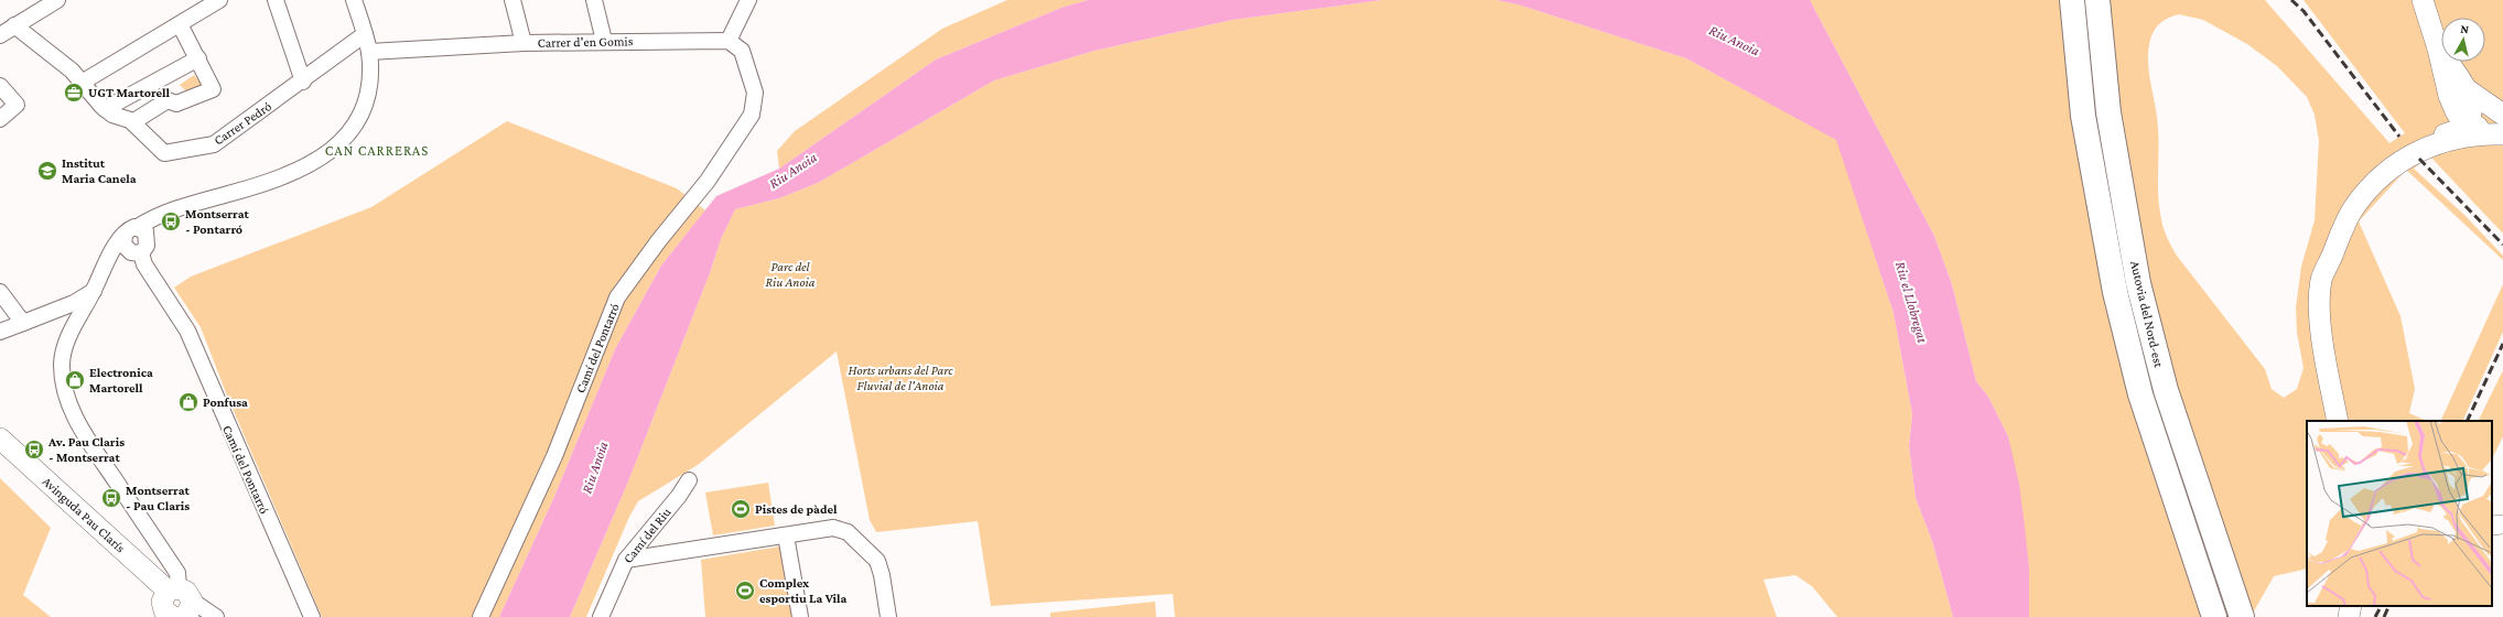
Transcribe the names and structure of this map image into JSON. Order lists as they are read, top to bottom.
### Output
{
  "streets": {
    "highway": ["Autovia del Nord-est"],
    "main road": ["Avinguda Pau Clarís"],
    "street": [
      "Carrer d'en Gomis",
      "Carrer Pedró",
      "Camí del Pontarró",
      "Camí del Riu"
    ]
  },
  "crossings": [
    ["Carrer d'en Gomis", "Camí del Pontarró"]
  ],
  "districts": ["CAN CARRERAS"],
  "water": ["Riu Anoia", "Riu el Llobregat"],
  "parks": ["Parc del Riu Anoia", "Horts urbans del Parc Fluvial de l'Anoia"],
  "places": {
    "office": ["UGT Martorell"],
    "school or university": ["Institut Maria Canela"],
    "bus stop": ["Montserrat - Pontarró", "Av. Pau Claris - Montserrat", "Montserrat - Pau Claris"],
    "shop": ["Electronica Martorell", "Ponfusa"],
    "sports": ["Pistes de pàdel", "Complex esportiu La Vila"]
  },
  "north": "top"
}
